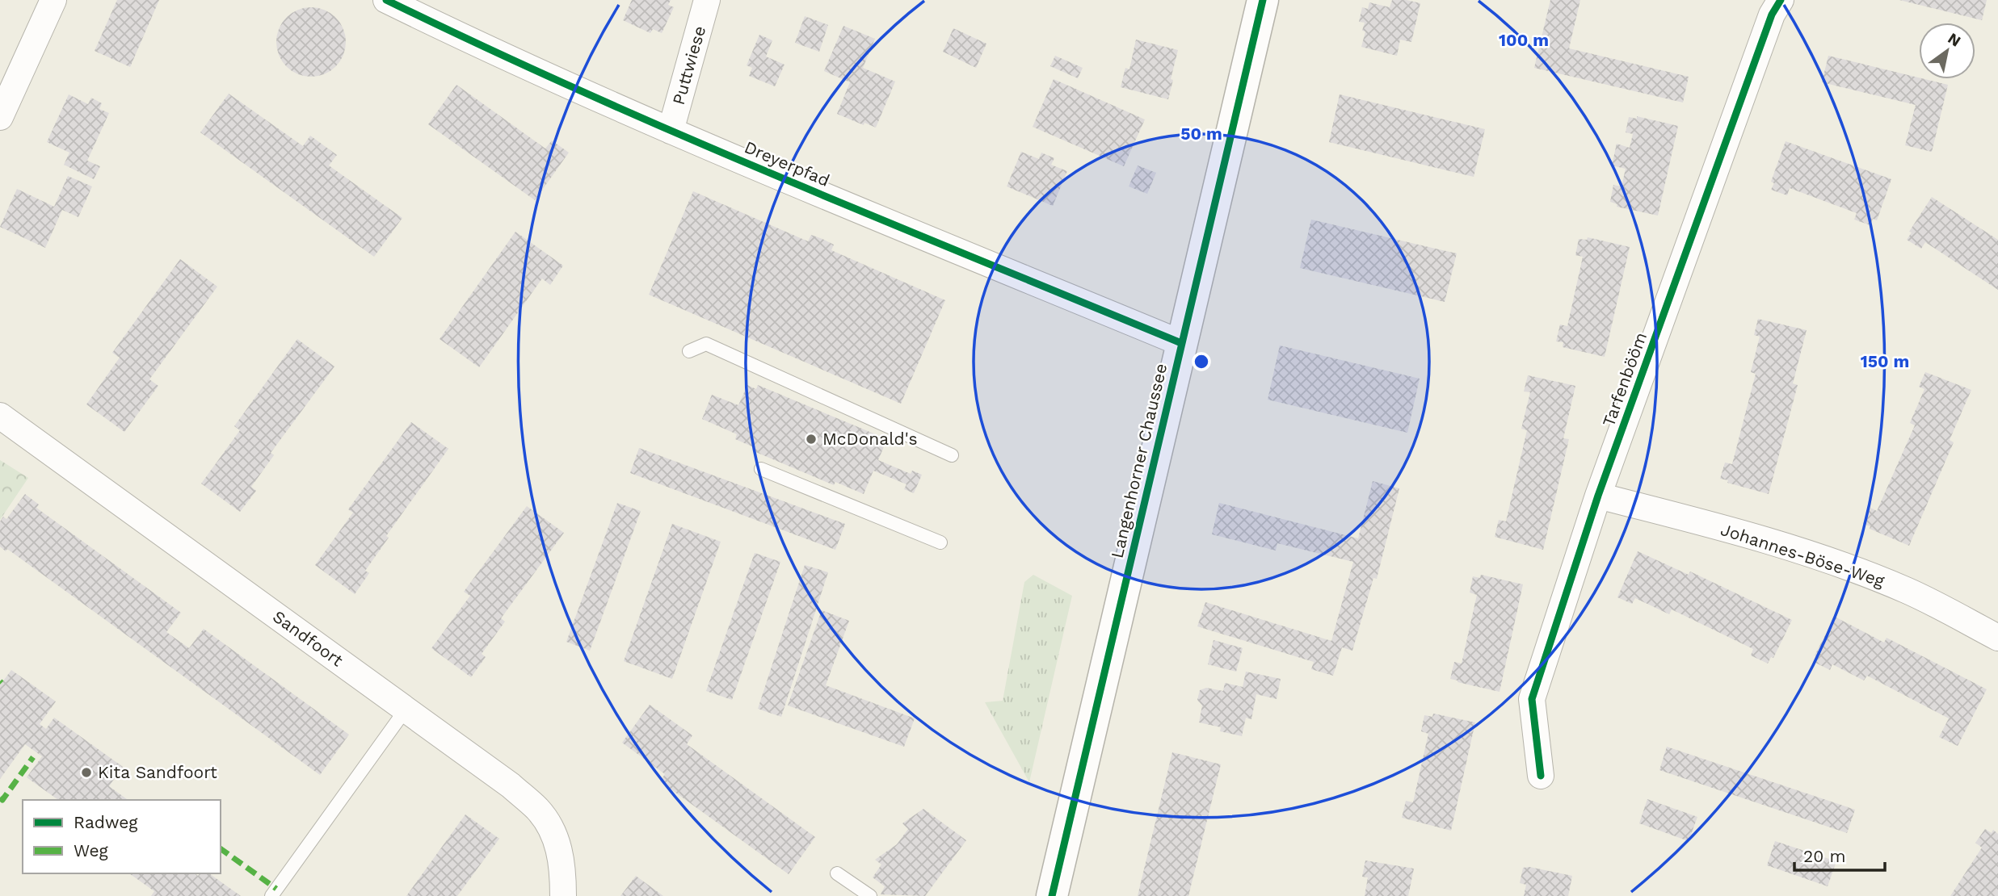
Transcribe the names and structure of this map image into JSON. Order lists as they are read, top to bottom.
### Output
{
  "streets": {
    "main road": ["Langenhorner Chaussee"],
    "street": [
      "Puttwiese",
      "Dreyerpfad",
      "Tarfenbööm",
      "Johannes-Böse-Weg",
      "Sandfoort"
    ]
  },
  "crossings": [
    ["Puttwiese", "Dreyerpfad"],
    ["Dreyerpfad", "Langenhorner Chaussee"],
    ["Tarfenbööm", "Johannes-Böse-Weg"]
  ],
  "places": ["McDonald's", "Kita Sandfoort"],
  "legend": ["Radweg", "Weg"],
  "scale_bar": "20 m",
  "north": "top right",
  "rings": ["100 m", "50 m", "150 m"]
}
